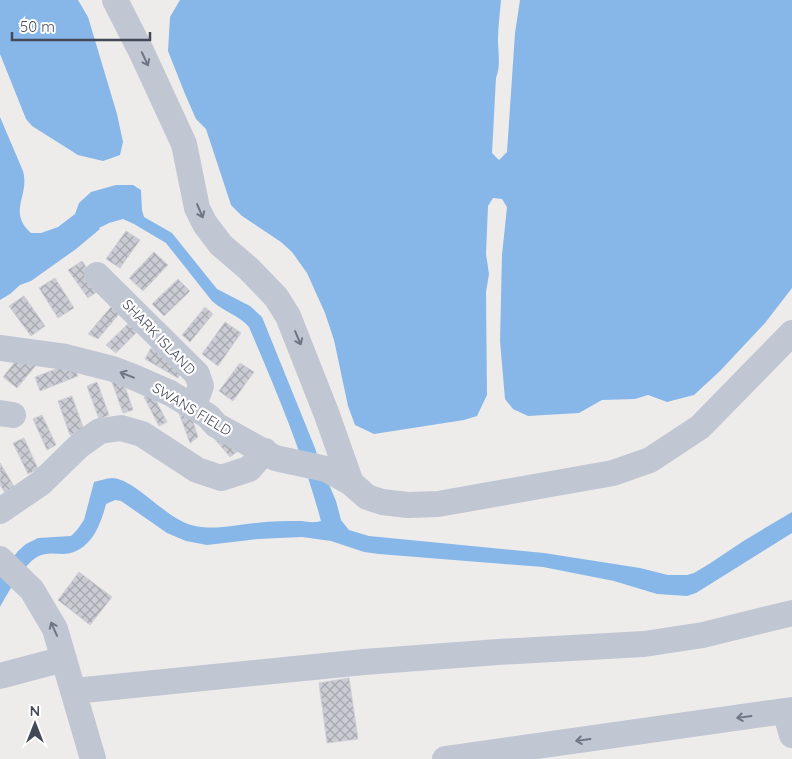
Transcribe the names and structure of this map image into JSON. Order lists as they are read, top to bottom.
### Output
{
  "streets": {
    "street": ["SHARK ISLAND", "SWANS FIELD"]
  },
  "crossings": [
    ["SHARK ISLAND", "SWANS FIELD"]
  ],
  "scale_bar": "50 m",
  "north": "top"
}
